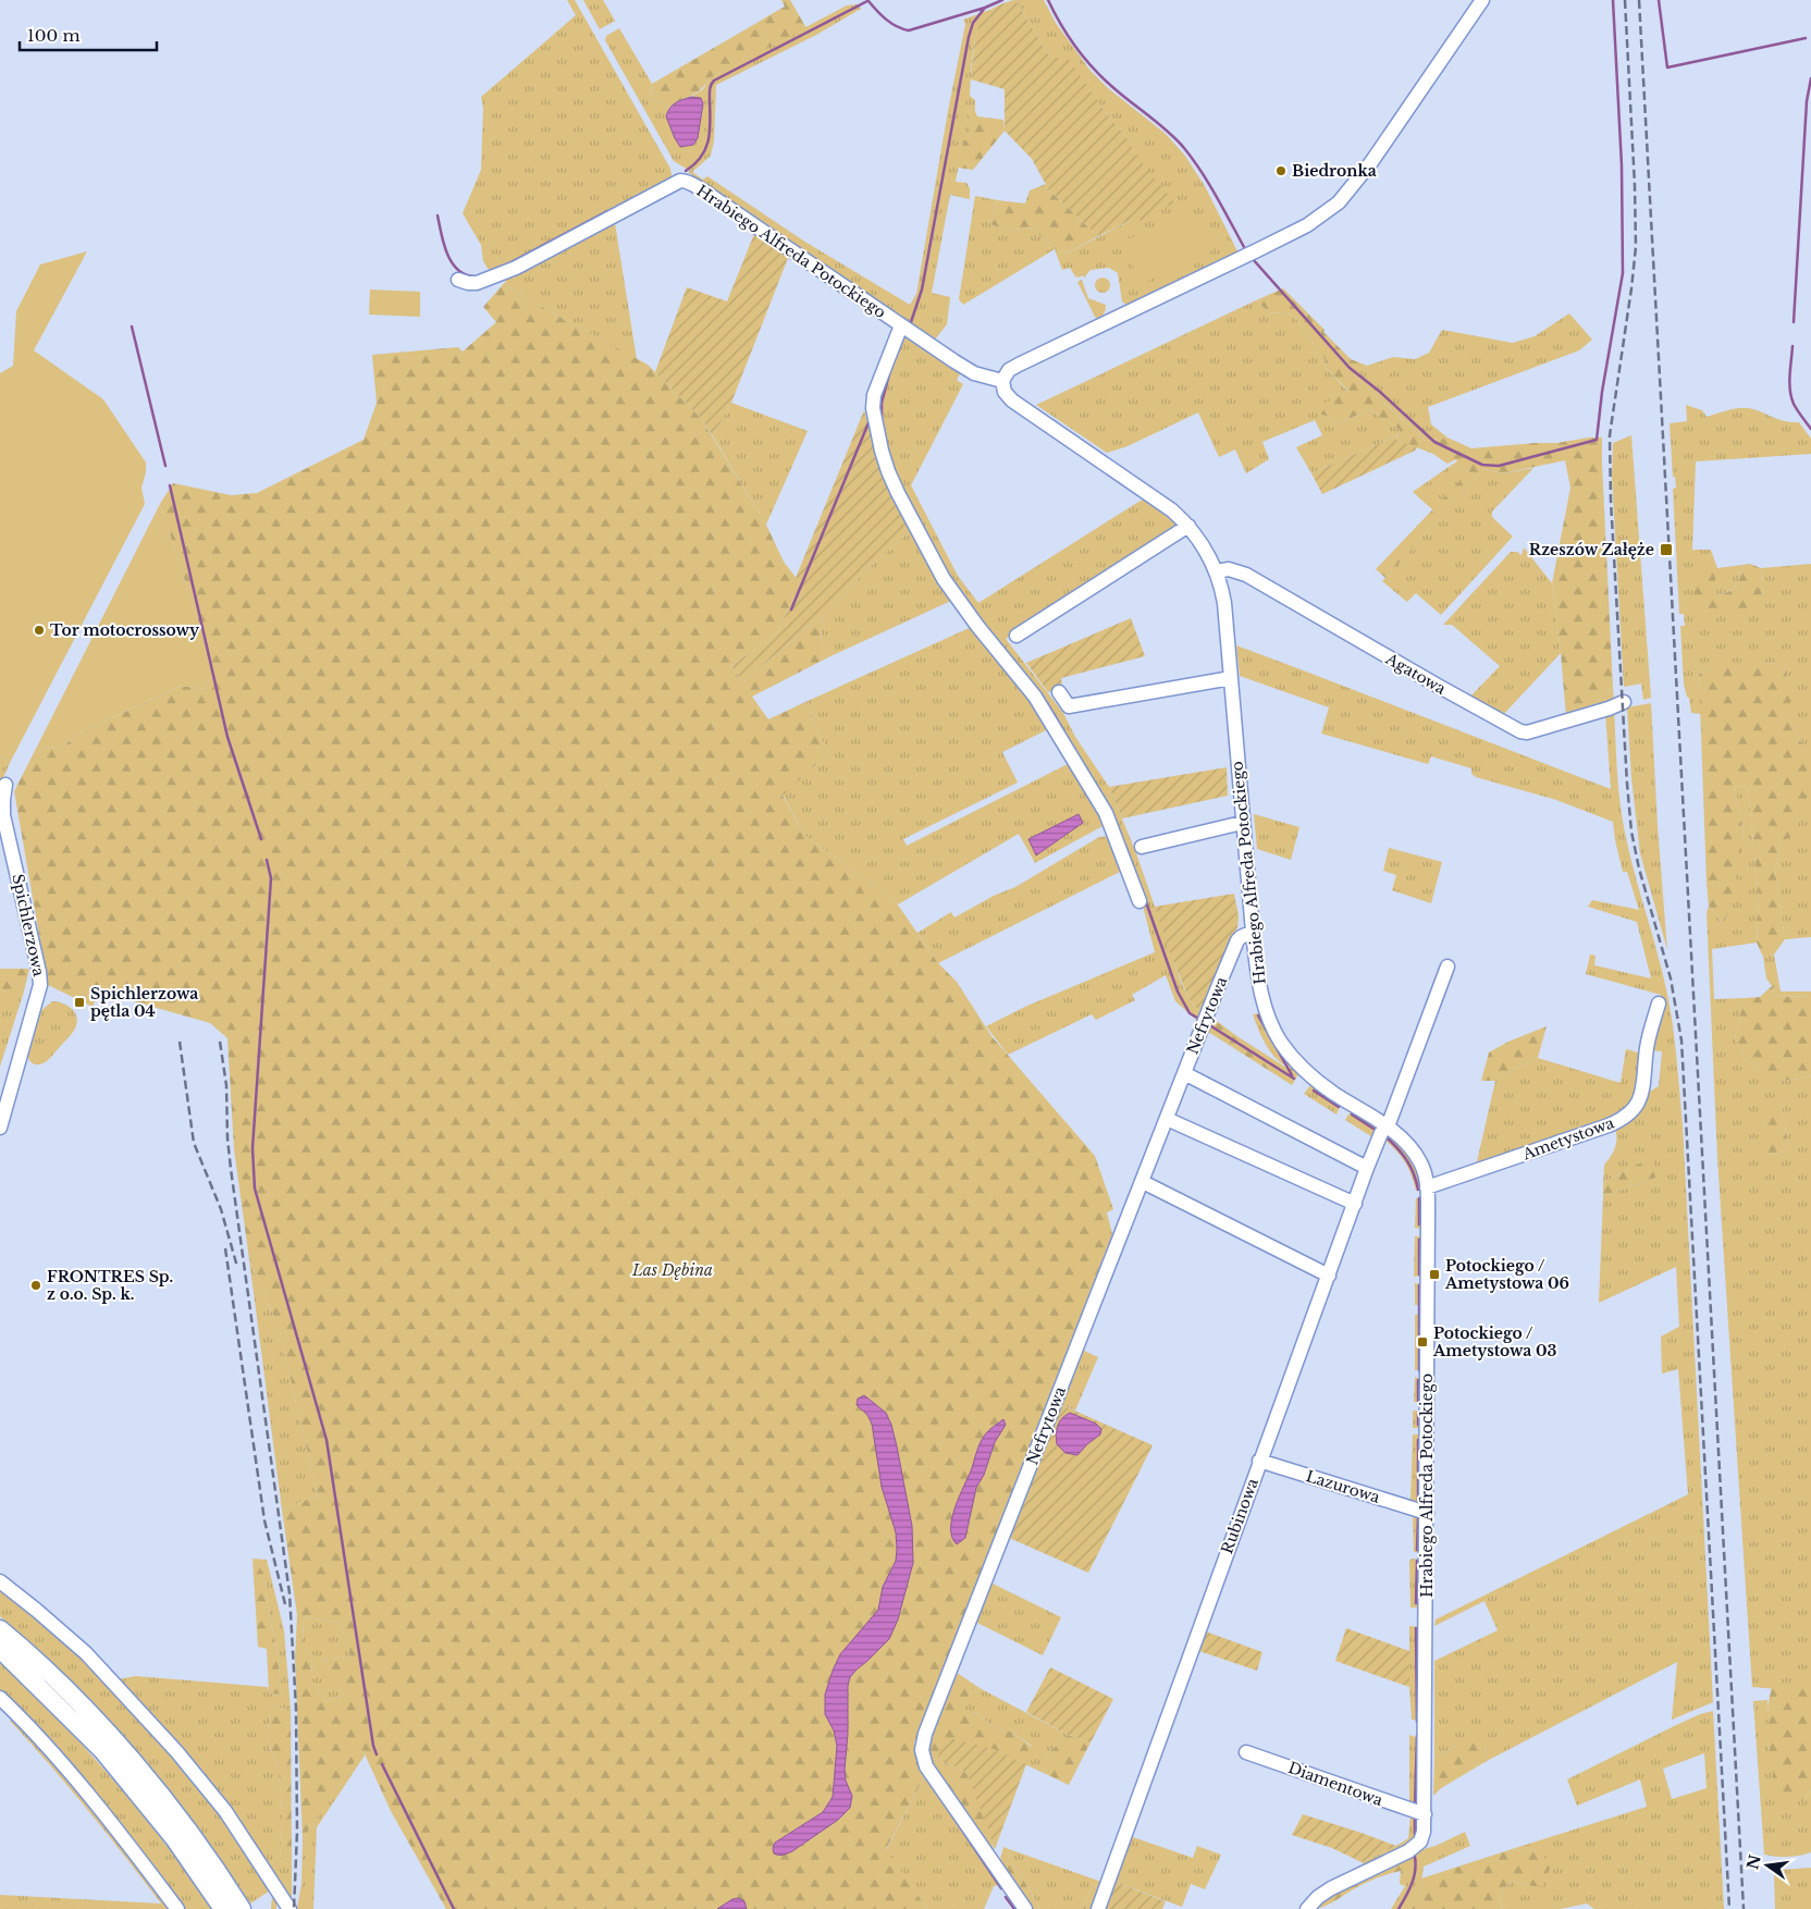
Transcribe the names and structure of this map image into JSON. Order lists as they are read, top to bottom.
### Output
{
  "streets": {
    "street": [
      "Hrabiego Alfreda Potockiego",
      "Agatowa",
      "Spichlerzowa",
      "Nefrytowa",
      "Ametystowa",
      "Lazurowa",
      "Rubinowa",
      "Diamentowa"
    ]
  },
  "crossings": [
    ["Hrabiego Alfreda Potockiego", "Agatowa"],
    ["Hrabiego Alfreda Potockiego", "Nefrytowa"],
    ["Hrabiego Alfreda Potockiego", "Ametystowa"],
    ["Hrabiego Alfreda Potockiego", "Lazurowa"],
    ["Hrabiego Alfreda Potockiego", "Rubinowa"],
    ["Hrabiego Alfreda Potockiego", "Diamentowa"],
    ["Lazurowa", "Rubinowa"]
  ],
  "parks": ["Las Dębina"],
  "places": {
    "other": ["Biedronka", "Tor motocrossowy", "FRONTRES Sp. z o.o. Sp. k."],
    "transit": [
      "Rzeszów Załęże",
      "Spichlerzowa pętla 04",
      "Potockiego / Ametystowa 06",
      "Potockiego / Ametystowa 03"
    ]
  },
  "scale_bar": "100 m",
  "north": "left"
}
